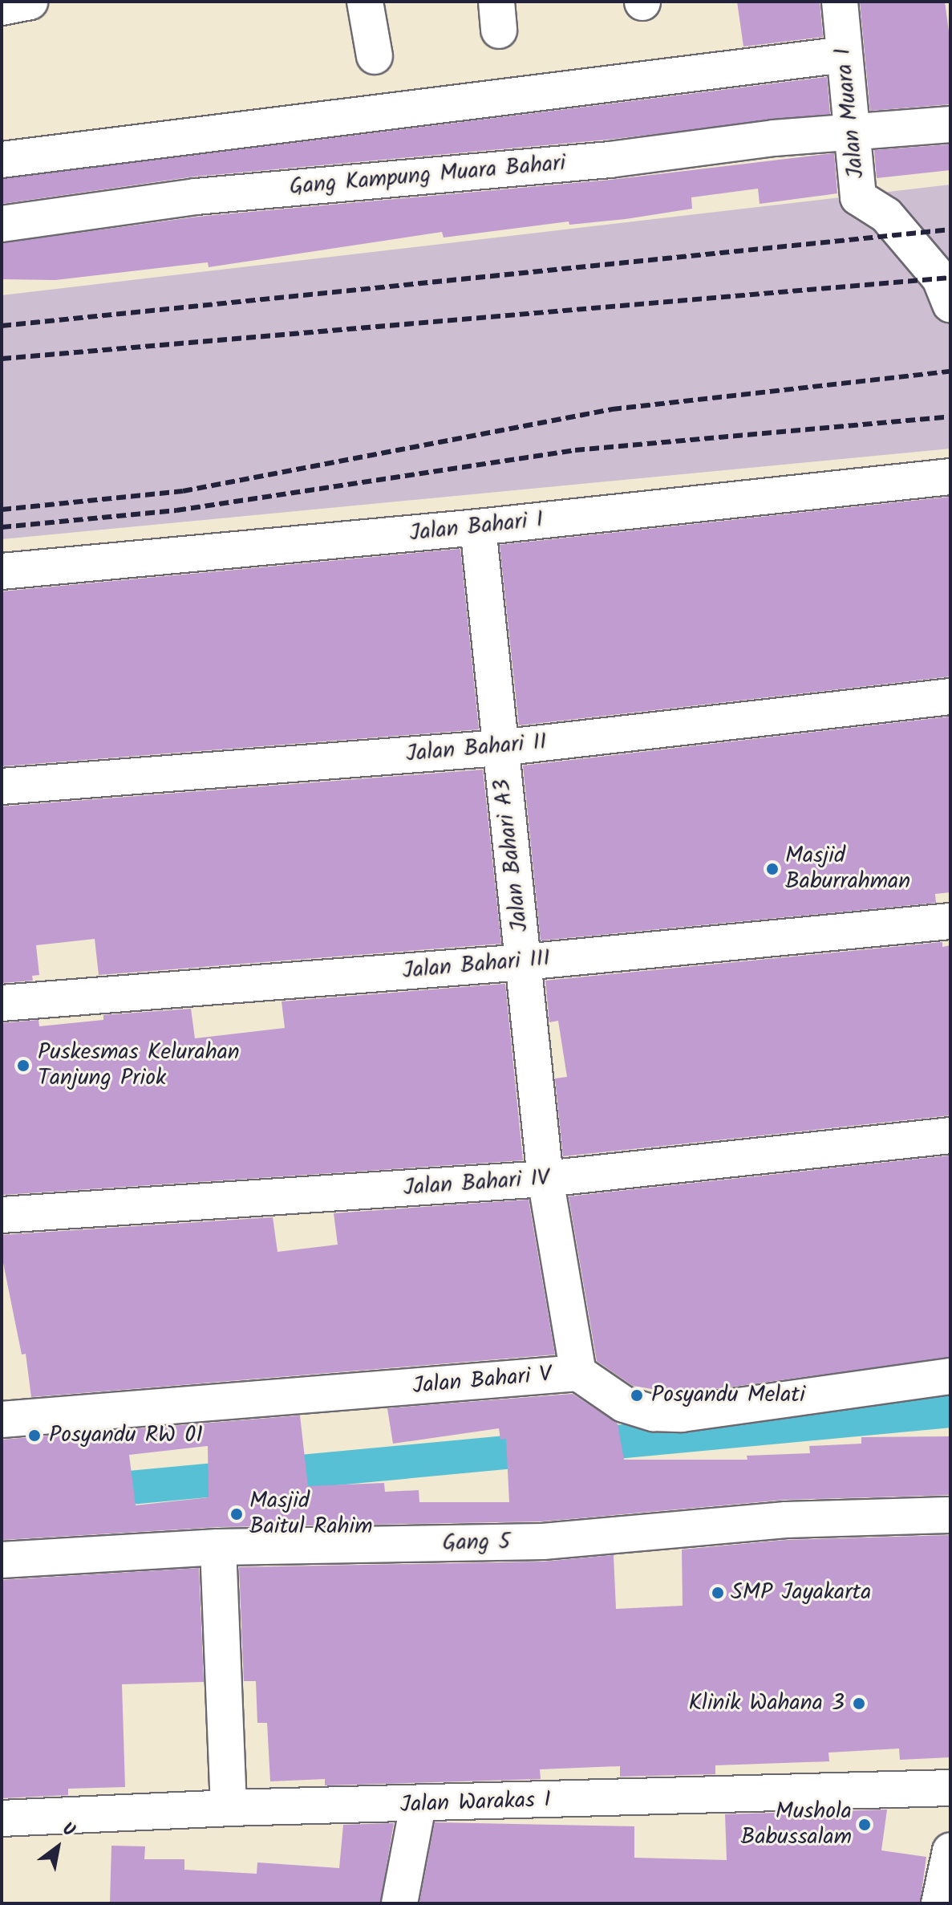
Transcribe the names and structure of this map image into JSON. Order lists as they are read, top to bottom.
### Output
{
  "streets": {
    "street": [
      "Jalan Muara I",
      "Gang Kampung Muara Bahari",
      "Jalan Bahari I",
      "Jalan Bahari II",
      "Jalan Bahari A3",
      "Jalan Bahari III",
      "Jalan Bahari IV",
      "Jalan Bahari V",
      "Gang 5",
      "Jalan Warakas I"
    ]
  },
  "crossings": [
    ["Jalan Muara I", "Gang Kampung Muara Bahari"],
    ["Jalan Bahari I", "Jalan Bahari A3"],
    ["Jalan Bahari II", "Jalan Bahari A3"],
    ["Jalan Bahari A3", "Jalan Bahari III"],
    ["Jalan Bahari A3", "Jalan Bahari IV"],
    ["Jalan Bahari A3", "Jalan Bahari V"]
  ],
  "places": [
    "Masjid Baburrahman",
    "Puskesmas Kelurahan Tanjung Priok",
    "Posyandu Melati",
    "Posyandu RW 01",
    "Masjid Baitul Rahim",
    "SMP Jayakarta",
    "Klinik Wahana 3",
    "Mushola Babussalam"
  ],
  "north": "top right"
}
